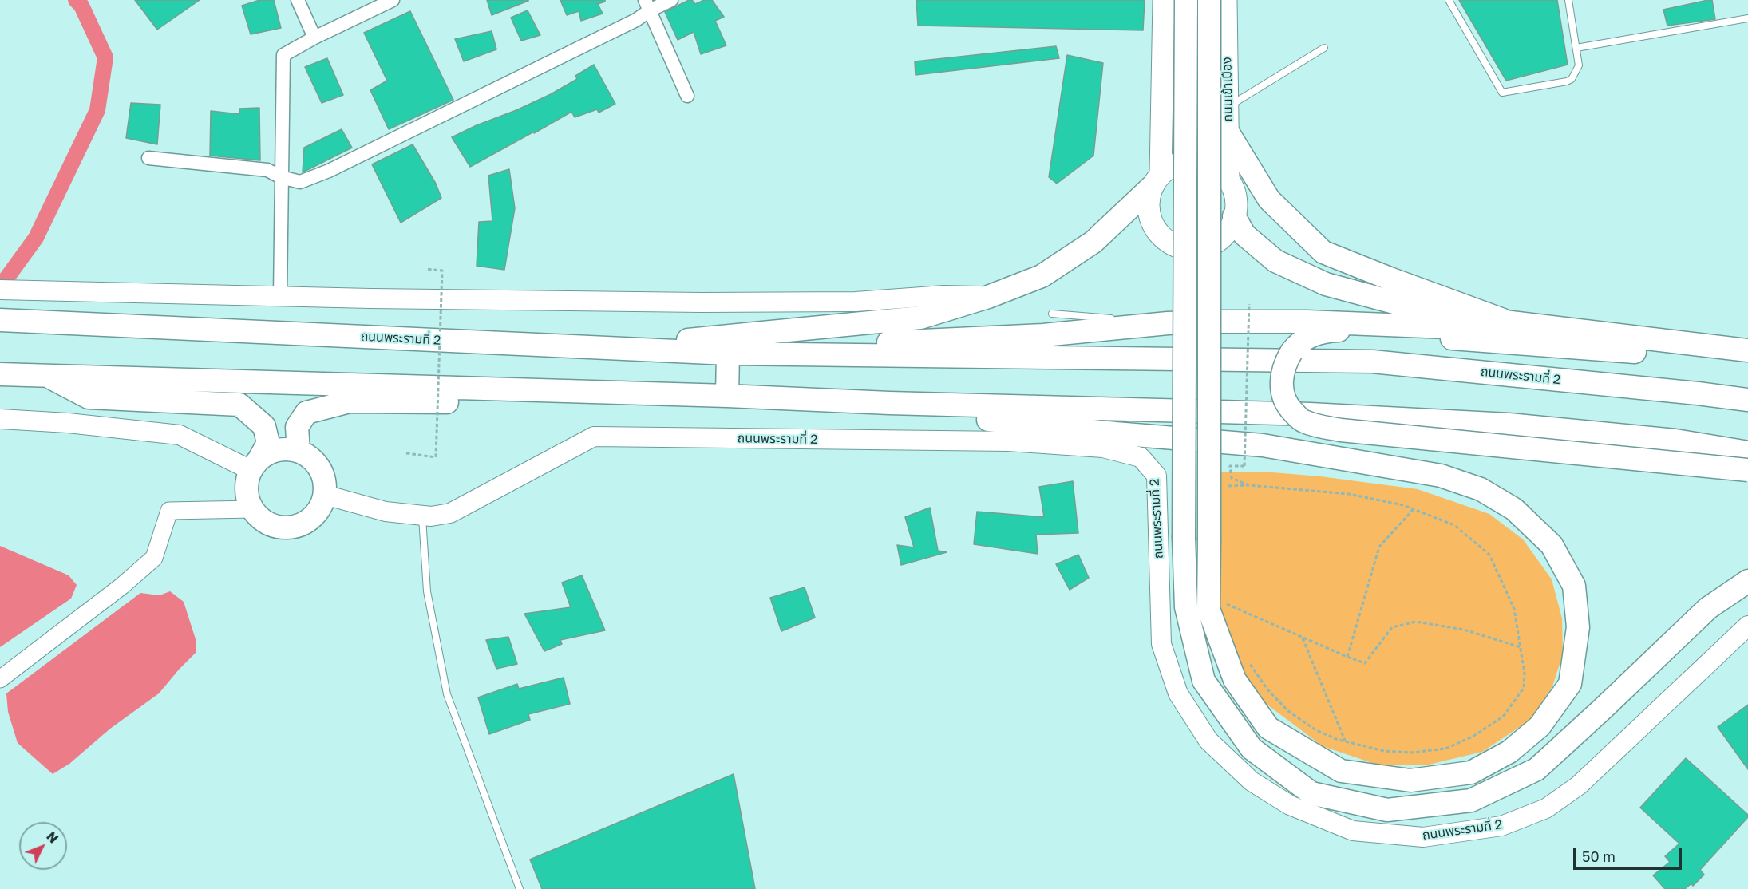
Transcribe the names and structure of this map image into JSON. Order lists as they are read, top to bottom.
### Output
{
  "streets": {
    "highway": ["ถนนพระรามที่ 2"],
    "main road": ["ถนนเข้าเมือง"]
  },
  "scale_bar": "50 m",
  "north": "top right"
}
